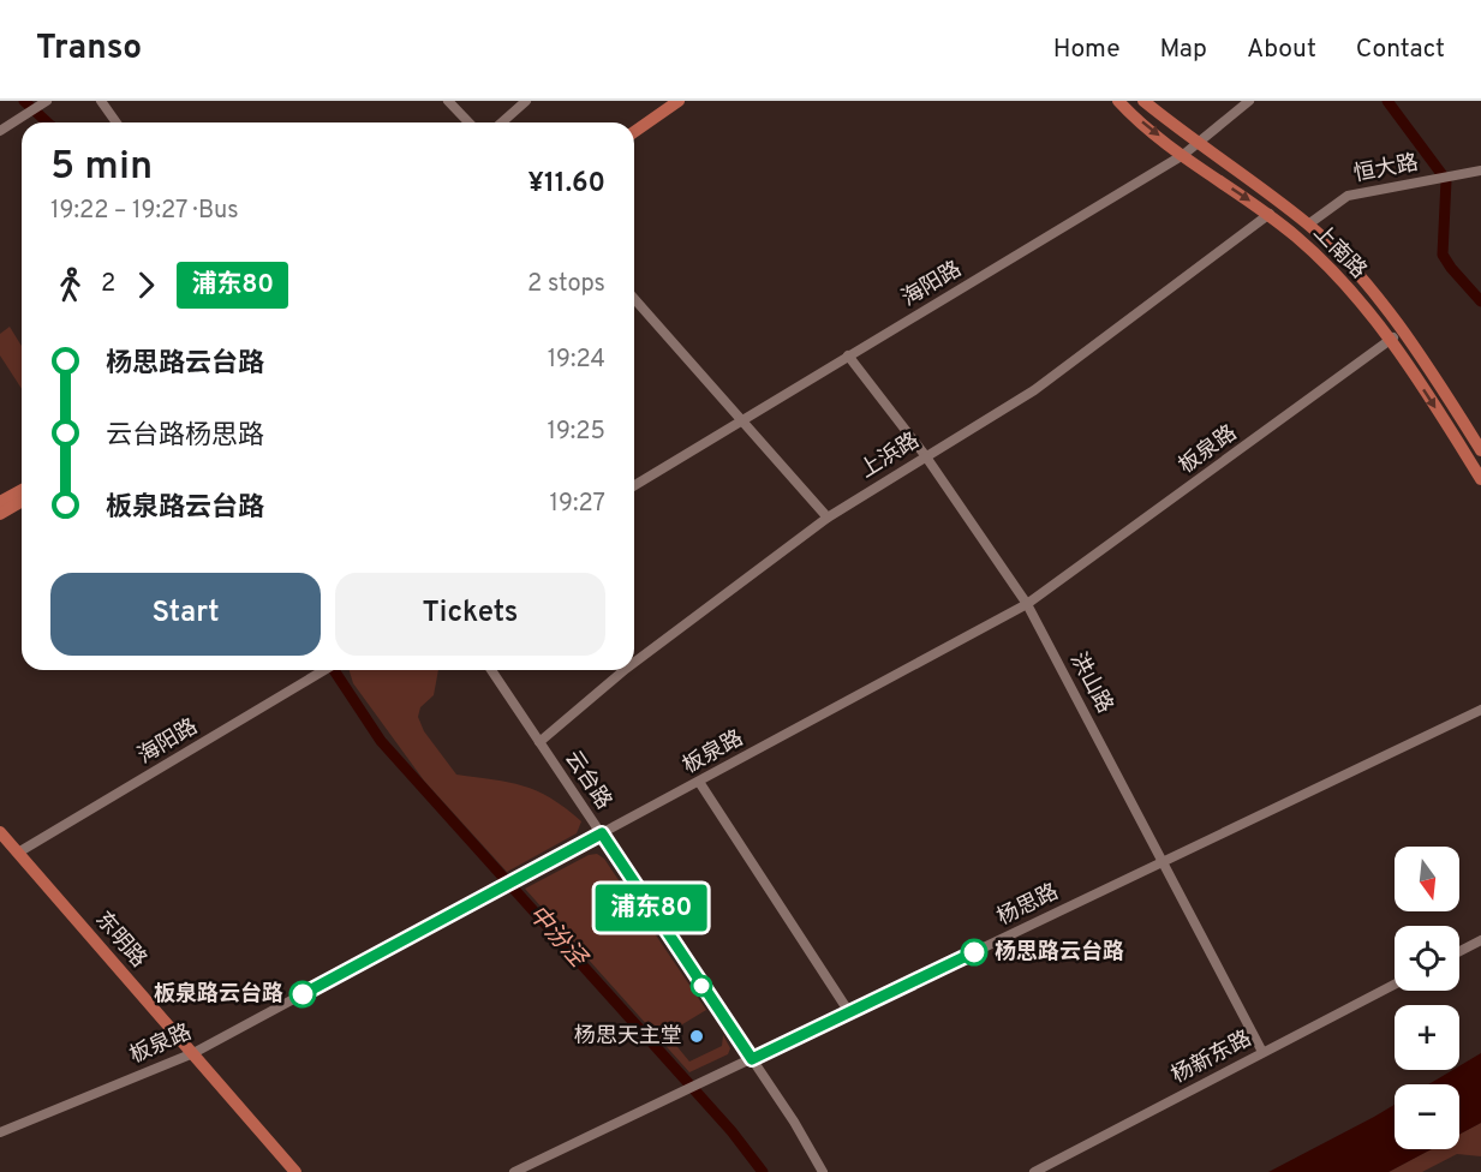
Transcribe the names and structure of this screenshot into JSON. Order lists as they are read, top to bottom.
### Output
{
  "streets": {
    "main road": ["上南路", "东明路"],
    "street": [
      "恒大路",
      "海阳路",
      "板泉路",
      "上浜路",
      "洪山路",
      "云台路",
      "杨思路",
      "杨新东路"
    ]
  },
  "crossings": [
    ["恒大路", "上南路"],
    ["上南路", "海阳路"],
    ["上南路", "板泉路"],
    ["上南路", "上浜路"],
    ["海阳路", "洪山路"],
    ["海阳路", "东明路"],
    ["板泉路", "洪山路"],
    ["板泉路", "云台路"],
    ["板泉路", "东明路"],
    ["上浜路", "洪山路"],
    ["上浜路", "云台路"],
    ["洪山路", "杨思路"],
    ["洪山路", "杨新东路"],
    ["云台路", "杨思路"]
  ],
  "water": ["中汾泾"],
  "places": ["杨思路云台路", "板泉路云台路", "杨思天主堂"],
  "lines": ["bus line 浦东80"],
  "north": "bottom",
  "page": {
    "header": "Transo",
    "nav": [
      "Home",
      "Map",
      "About",
      "Contact"
    ],
    "on_map": "浦东80",
    "heading": ["5 min", "19:22 – 19:27 · Bus", "¥11.60"],
    "legs": ["2", "浦东80", "2 stops"],
    "list": [
      {
        "name": "杨思路云台路",
        "value": "19:24"
      },
      {
        "name": "云台路杨思路",
        "value": "19:25"
      },
      {
        "name": "板泉路云台路",
        "value": "19:27"
      }
    ],
    "buttons": ["Start", "Tickets"],
    "map_buttons": ["+", "−"]
  }
}
